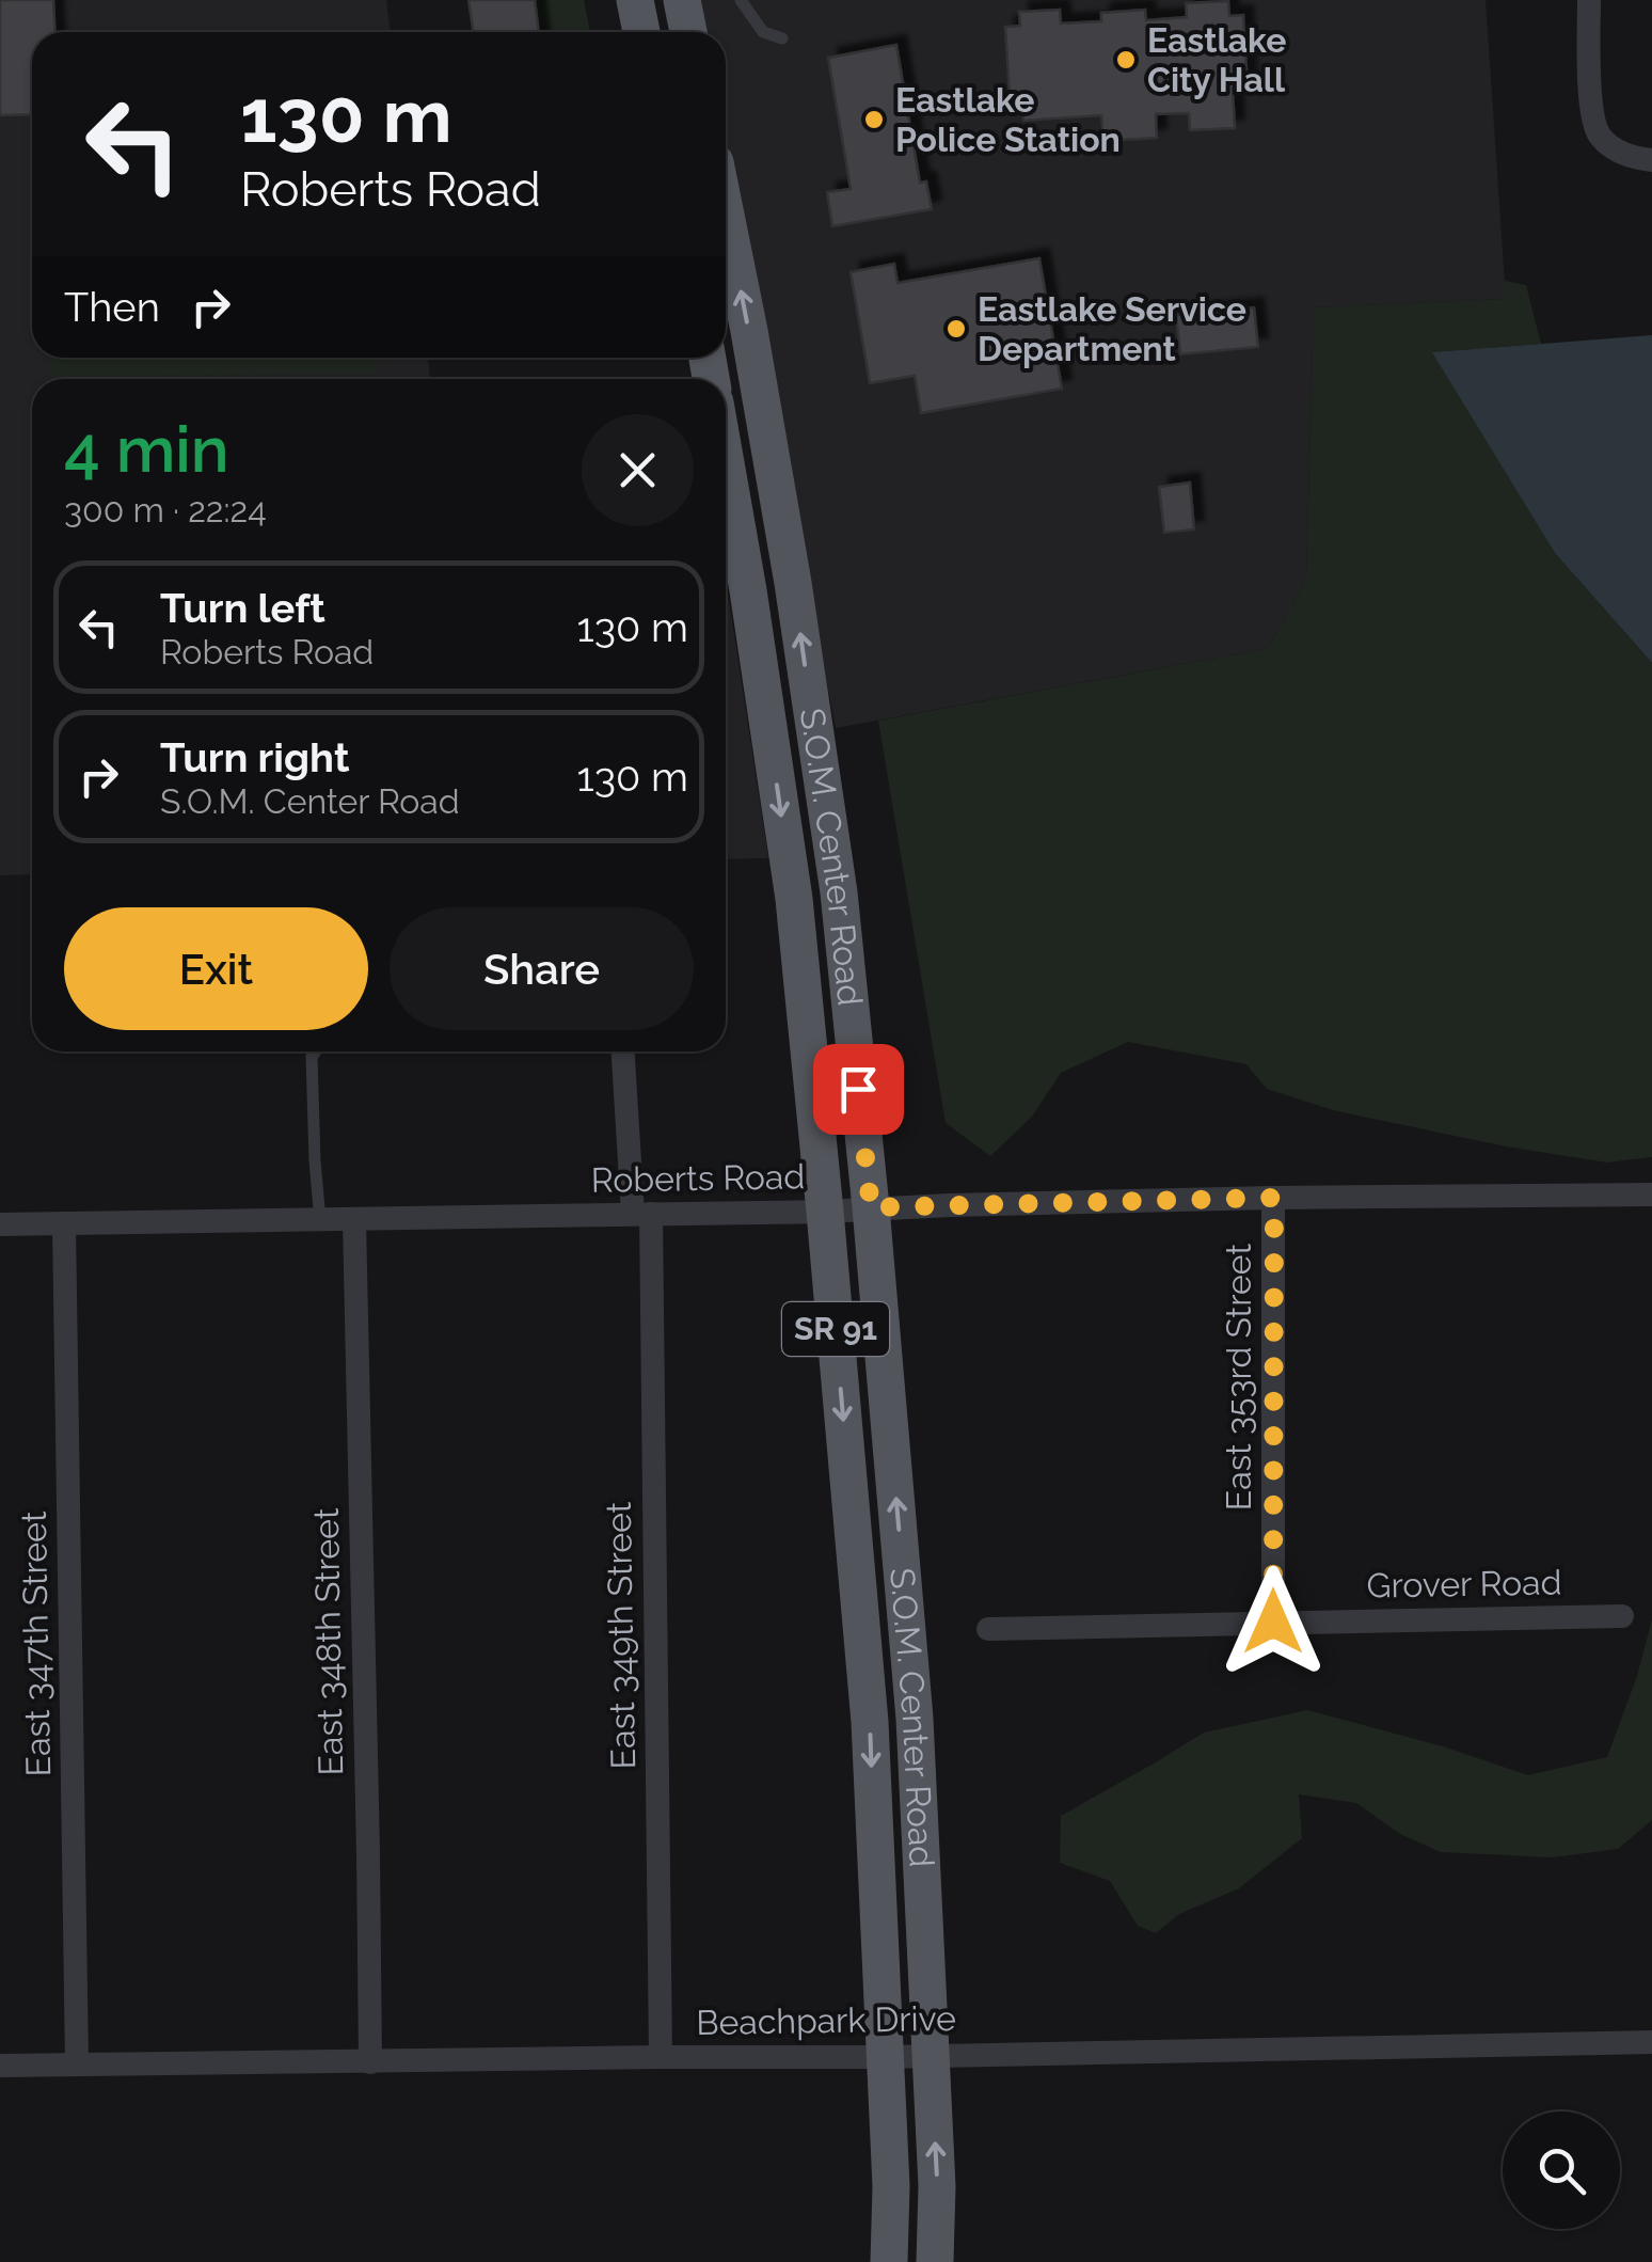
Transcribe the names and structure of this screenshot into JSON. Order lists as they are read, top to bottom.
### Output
{
  "streets": {
    "main road": ["S.O.M. Center Road", "SR 91"],
    "street": [
      "Roberts Road",
      "East 353rd Street",
      "Grover Road",
      "East 349th Street",
      "East 348th Street",
      "East 347th Street",
      "Beachpark Drive"
    ]
  },
  "crossings": [
    ["S.O.M. Center Road", "Roberts Road"],
    ["S.O.M. Center Road", "Beachpark Drive"],
    ["Roberts Road", "East 353rd Street"],
    ["Roberts Road", "East 349th Street"],
    ["Roberts Road", "East 348th Street"],
    ["Roberts Road", "East 347th Street"],
    ["East 353rd Street", "Grover Road"],
    ["East 349th Street", "Beachpark Drive"],
    ["East 348th Street", "Beachpark Drive"],
    ["East 347th Street", "Beachpark Drive"]
  ],
  "places": ["Eastlake City Hall", "Eastlake Police Station", "Eastlake Service Department"],
  "page": {
    "turn": ["130 m", "Roberts Road"],
    "then": "Then",
    "heading": ["4 min", "300 m · 22:24"],
    "list": [
      {
        "name": "Turn left",
        "note": "Roberts Road",
        "value": "130 m"
      },
      {
        "name": "Turn right",
        "note": "S.O.M. Center Road",
        "value": "130 m"
      }
    ],
    "buttons": ["Exit", "Share"]
  }
}
